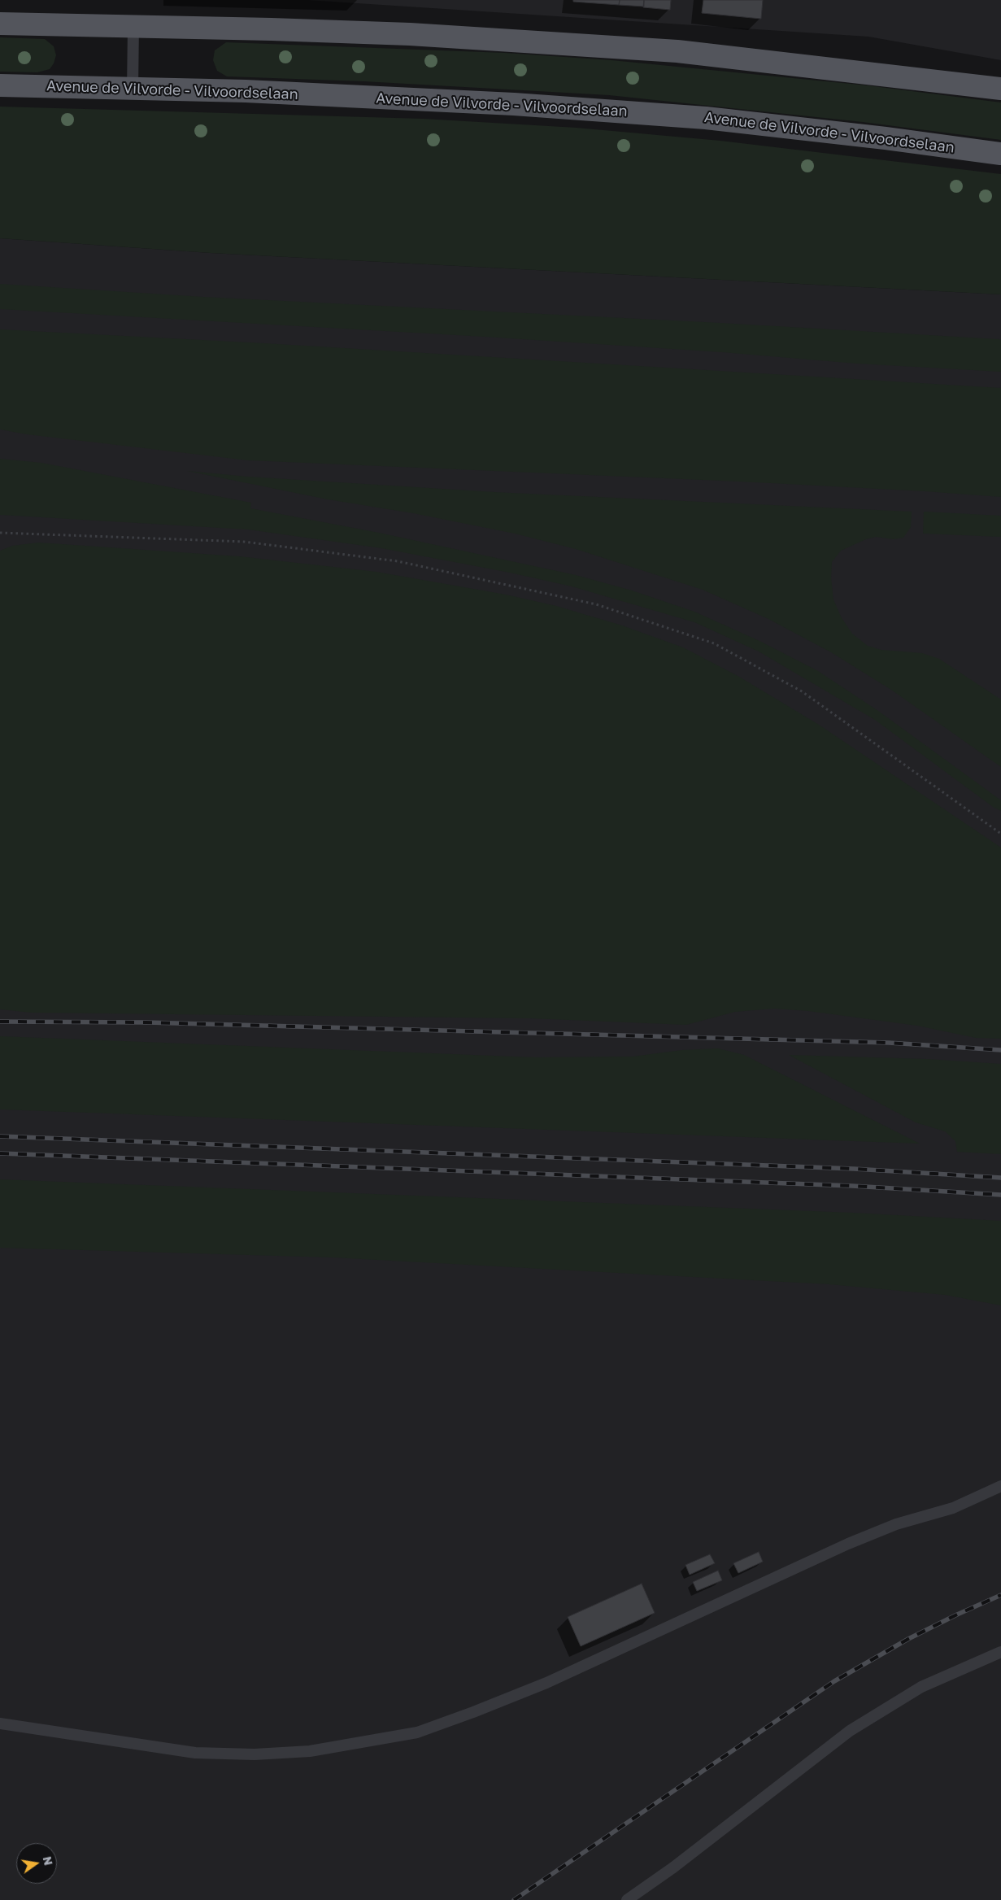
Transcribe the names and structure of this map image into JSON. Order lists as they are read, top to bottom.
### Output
{
  "streets": {
    "main road": ["Avenue de Vilvorde - Vilvoordselaan"]
  },
  "north": "right"
}
